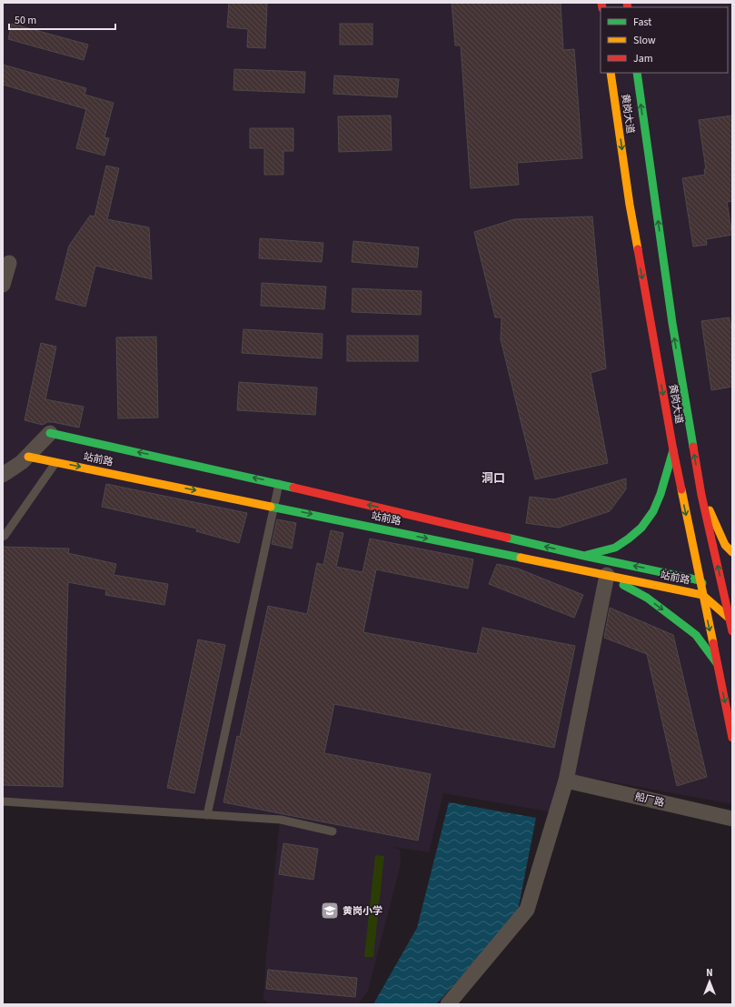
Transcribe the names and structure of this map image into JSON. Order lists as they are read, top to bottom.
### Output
{
  "streets": {
    "street": ["黄岗大道", "站前路", "船厂路"]
  },
  "crossings": [
    ["黄岗大道", "站前路"]
  ],
  "districts": ["洞口"],
  "places": {
    "school or university": ["黄岗小学"]
  },
  "legend": ["Fast", "Slow", "Jam"],
  "scale_bar": "50 m",
  "north": "top"
}
